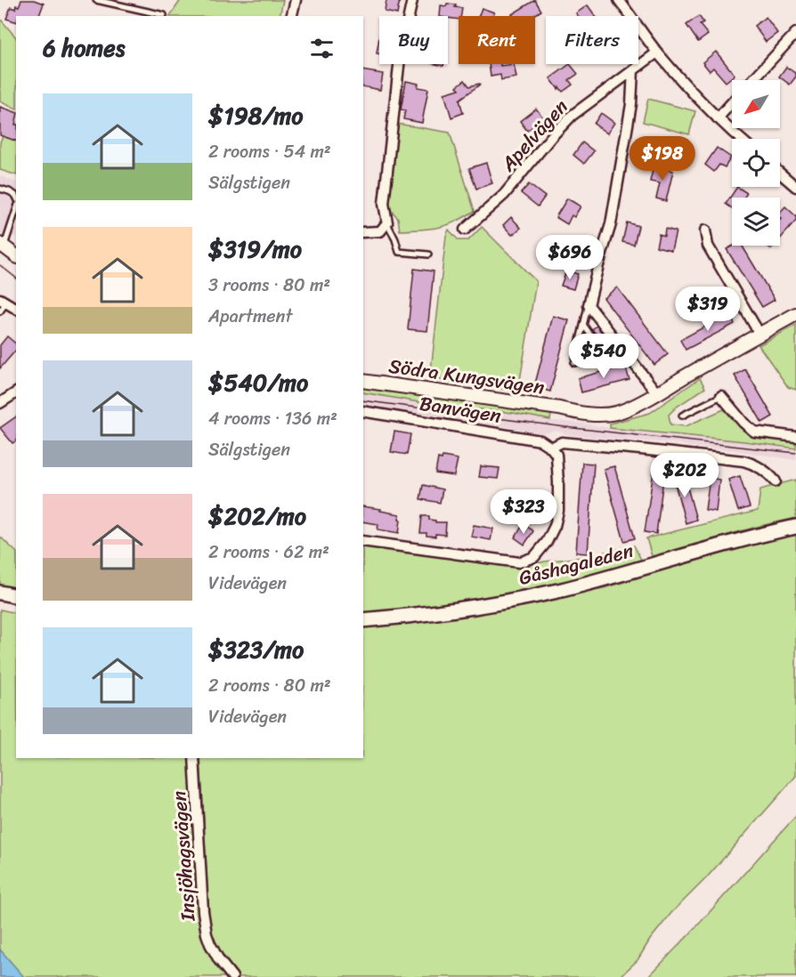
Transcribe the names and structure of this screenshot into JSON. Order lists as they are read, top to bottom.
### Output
{
  "streets": {
    "main road": ["Gåshagaleden"],
    "street": [
      "Apelvägen",
      "Södra Kungsvägen",
      "Banvägen",
      "Insjöhagsvägen"
    ]
  },
  "north": "bottom left",
  "page": {
    "chip": ["Buy", "Rent", "Filters"],
    "heading": "6 homes",
    "list": [
      {
        "name": "$198/mo",
        "note": "2 rooms · 54 m² · Sälgstigen"
      },
      {
        "name": "$319/mo",
        "note": "3 rooms · 80 m² · Apartment"
      },
      {
        "name": "$540/mo",
        "note": "4 rooms · 136 m² · Sälgstigen"
      },
      {
        "name": "$202/mo",
        "note": "2 rooms · 62 m² · Videvägen"
      },
      {
        "name": "$323/mo",
        "note": "2 rooms · 80 m² · Videvägen"
      }
    ],
    "price": [
      "$198",
      "$696",
      "$319",
      "$540",
      "$202",
      "$323"
    ]
  }
}
